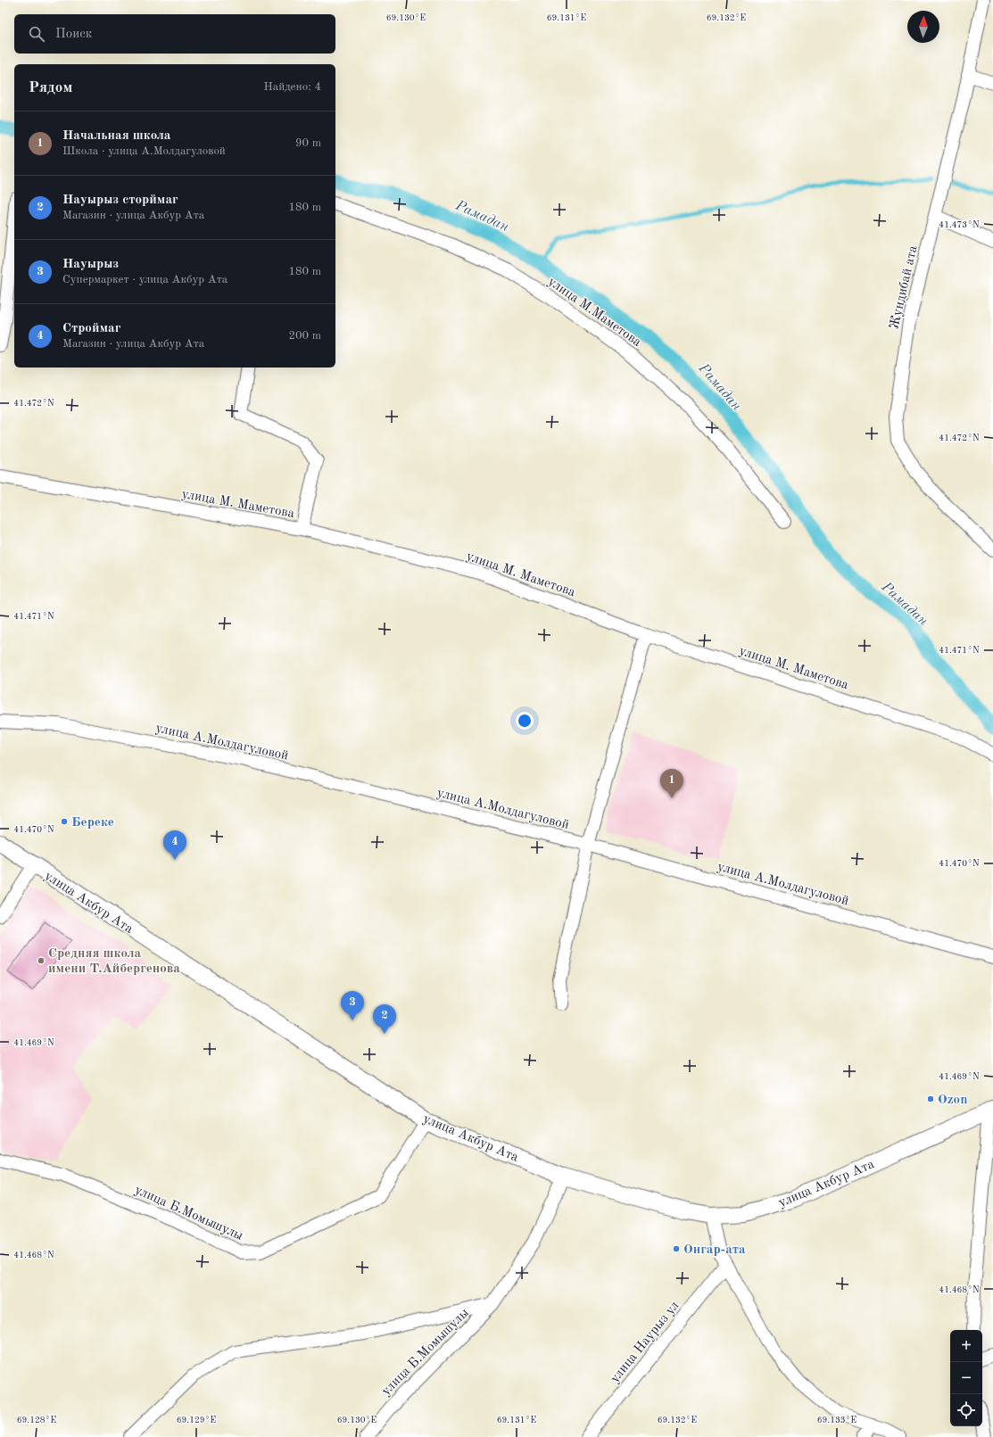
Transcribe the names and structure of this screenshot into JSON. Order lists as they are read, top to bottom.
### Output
{
  "streets": {
    "main road": ["улица Акбур Ата"],
    "street": [
      "Жундибай ата",
      "улица М.Маметова",
      "улица М. Маметова",
      "улица А.Молдагуловой",
      "улица Б.Момышулы",
      "улица Наурыз ул"
    ]
  },
  "crossings": [
    ["улица Акбур Ата", "улица Б.Момышулы"]
  ],
  "water": ["Рамадан"],
  "places": [
    "Береке",
    "Средняя школа имени Т.Айбергенова",
    "Ozon",
    "Онгар-ата"
  ],
  "north": "top",
  "page": {
    "search": "Поиск",
    "heading": ["Рядом", "Найдено: 4"],
    "list": [
      {
        "mark": "1",
        "name": "Начальная школа",
        "note": "Школа · улица А.Молдагуловой",
        "value": "90 m"
      },
      {
        "mark": "2",
        "name": "Науырыз сторймаг",
        "note": "Магазин · улица Акбур Ата",
        "value": "180 m"
      },
      {
        "mark": "3",
        "name": "Науырыз",
        "note": "Супермаркет · улица Акбур Ата",
        "value": "180 m"
      },
      {
        "mark": "4",
        "name": "Строймаг",
        "note": "Магазин · улица Акбур Ата",
        "value": "200 m"
      }
    ],
    "pins": [
      "1",
      "4",
      "3",
      "2"
    ],
    "map_buttons": ["+", "−"]
  },
  "coordinates": [
    "69.130°E",
    "69.131°E",
    "69.132°E",
    "41.473°N",
    "41.472°N",
    "41.471°N",
    "41.470°N",
    "41.469°N",
    "41.468°N",
    "69.128°E",
    "69.129°E",
    "69.133°E"
  ]
}
